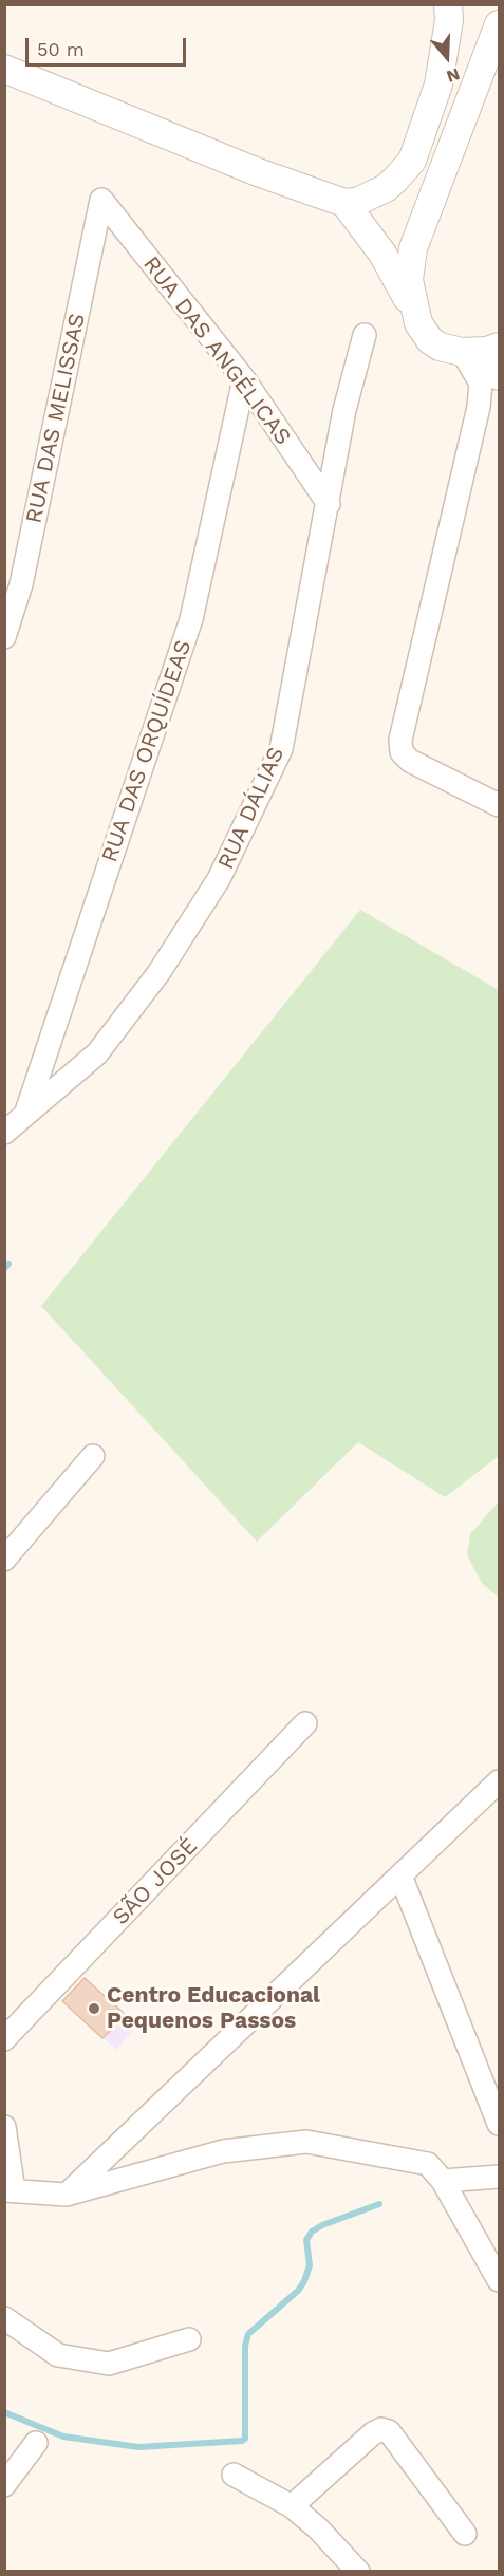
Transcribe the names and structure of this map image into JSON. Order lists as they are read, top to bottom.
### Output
{
  "streets": {
    "street": [
      "RUA DAS ANGÉLICAS",
      "RUA DAS MELISSAS",
      "RUA DAS ORQUÍDEAS",
      "RUA DÁLIAS",
      "SÃO JOSÉ"
    ]
  },
  "crossings": [
    ["RUA DAS ANGÉLICAS", "RUA DAS MELISSAS"],
    ["RUA DAS ANGÉLICAS", "RUA DAS ORQUÍDEAS"],
    ["RUA DAS ANGÉLICAS", "RUA DÁLIAS"],
    ["RUA DAS ORQUÍDEAS", "RUA DÁLIAS"]
  ],
  "places": ["Centro Educacional Pequenos Passos"],
  "scale_bar": "50 m",
  "north": "bottom"
}
